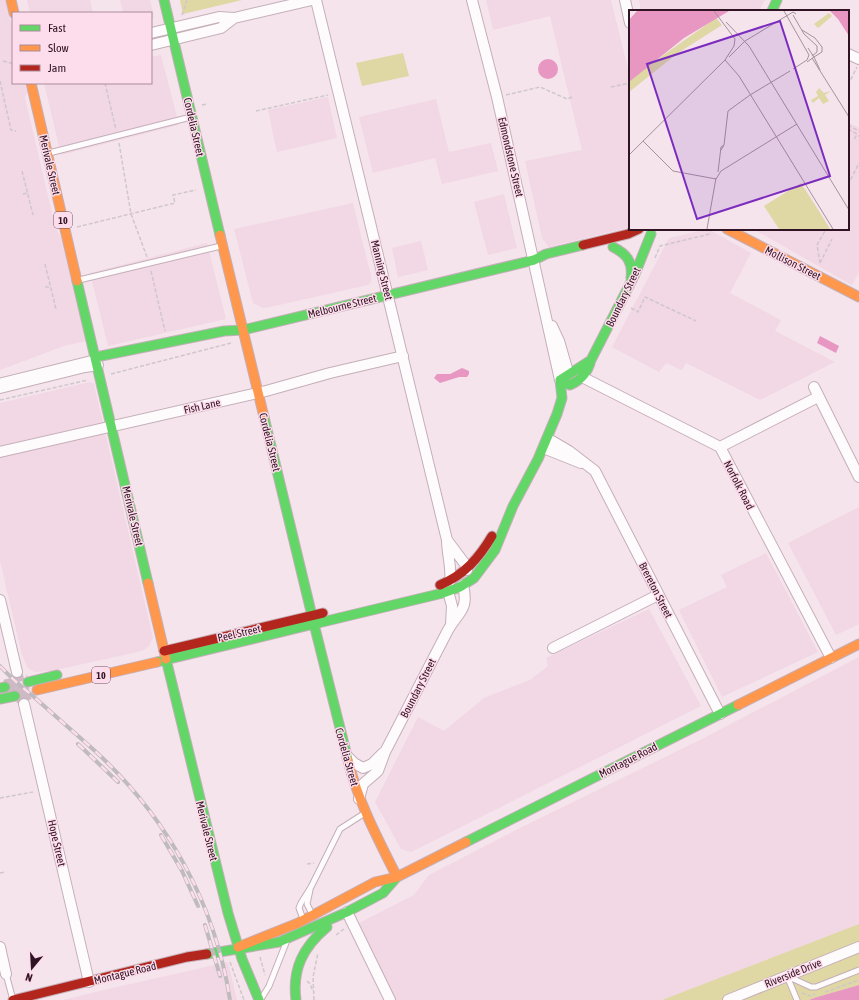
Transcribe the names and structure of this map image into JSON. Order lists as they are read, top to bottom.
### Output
{
  "streets": {
    "main road": [
      "Cordelia Street",
      "Merivale Street",
      "10",
      "Mollison Street",
      "Boundary Street",
      "Melbourne Street",
      "Peel Street",
      "Montague Road"
    ],
    "street": [
      "Edmondstone Street",
      "Manning Street",
      "Fish Lane",
      "Norfolk Road",
      "Brereton Street",
      "Hope Street",
      "Riverside Drive"
    ]
  },
  "crossings": [
    ["Cordelia Street", "Boundary Street"],
    ["Cordelia Street", "Melbourne Street"],
    ["Cordelia Street", "Fish Lane"],
    ["Cordelia Street", "Peel Street"],
    ["Cordelia Street", "Montague Road"],
    ["Edmondstone Street", "Boundary Street"],
    ["Edmondstone Street", "Melbourne Street"],
    ["Merivale Street", "Melbourne Street"],
    ["Merivale Street", "Fish Lane"],
    ["Merivale Street", "Peel Street"],
    ["Merivale Street", "Montague Road"],
    ["Manning Street", "Boundary Street"],
    ["Manning Street", "Melbourne Street"],
    ["Manning Street", "Fish Lane"],
    ["Manning Street", "Peel Street"],
    ["Boundary Street", "Melbourne Street"],
    ["Boundary Street", "Norfolk Road"],
    ["Boundary Street", "Peel Street"],
    ["Norfolk Road", "Montague Road"],
    ["Brereton Street", "Montague Road"],
    ["Montague Road", "Hope Street"]
  ],
  "legend": ["Fast", "Slow", "Jam"],
  "north": "bottom"
}
